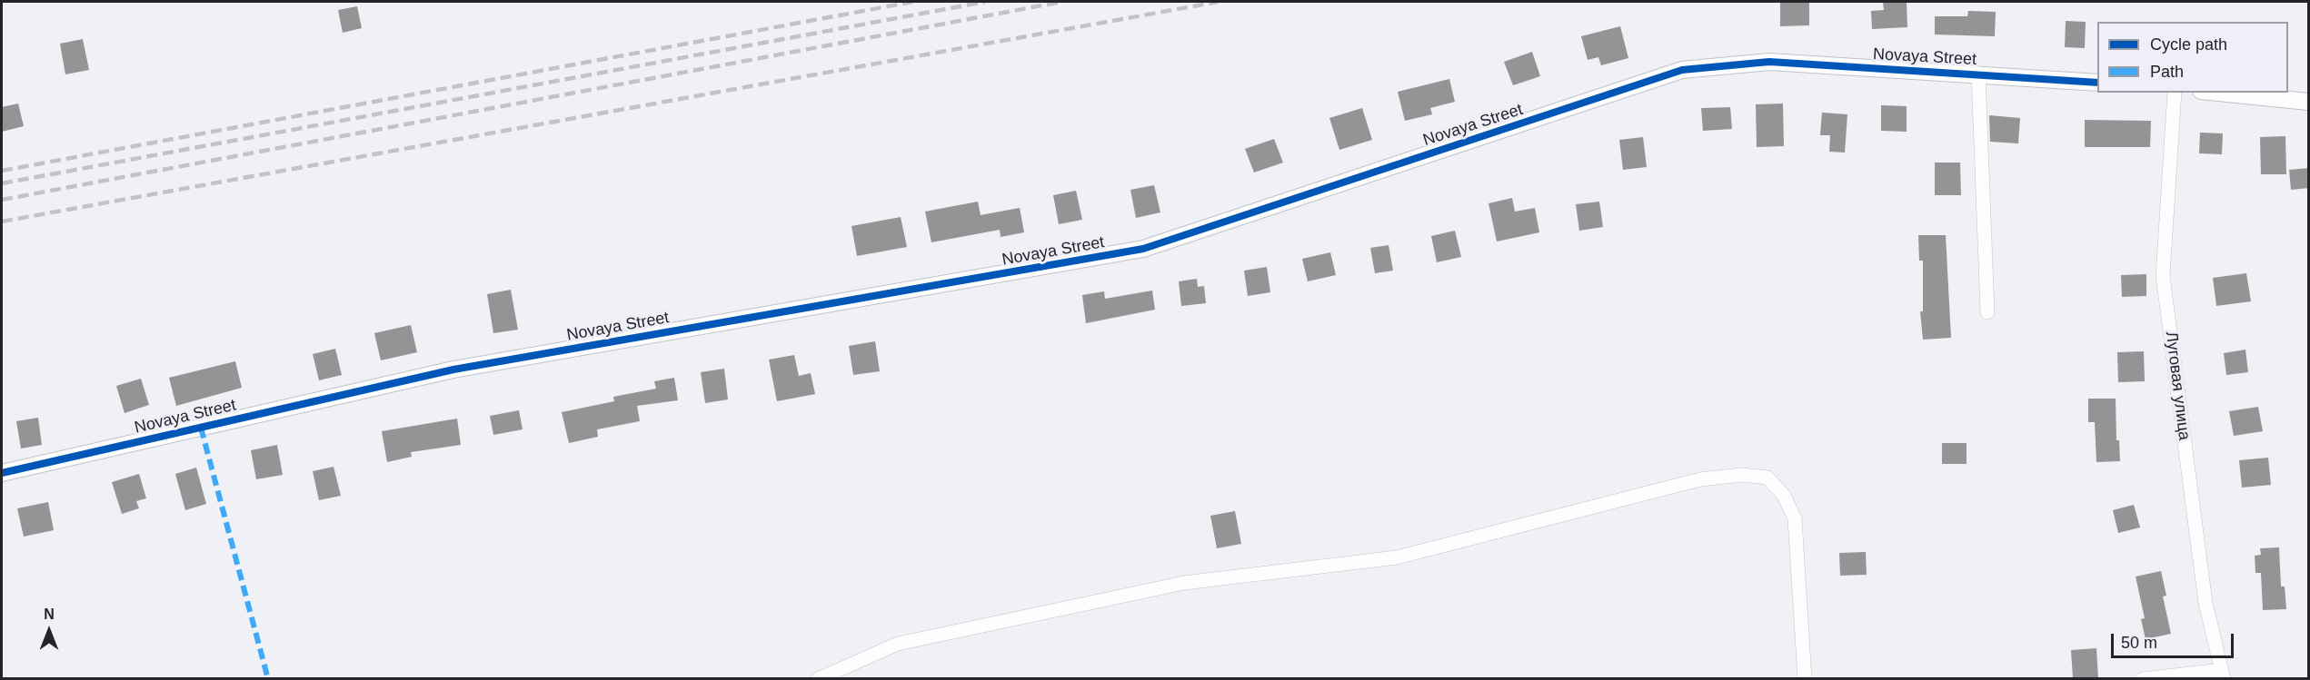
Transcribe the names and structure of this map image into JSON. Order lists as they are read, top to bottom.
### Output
{
  "streets": {
    "street": ["Novaya Street", "Луговая улица"]
  },
  "legend": ["Cycle path", "Path"],
  "scale_bar": "50 m",
  "north": "top"
}
